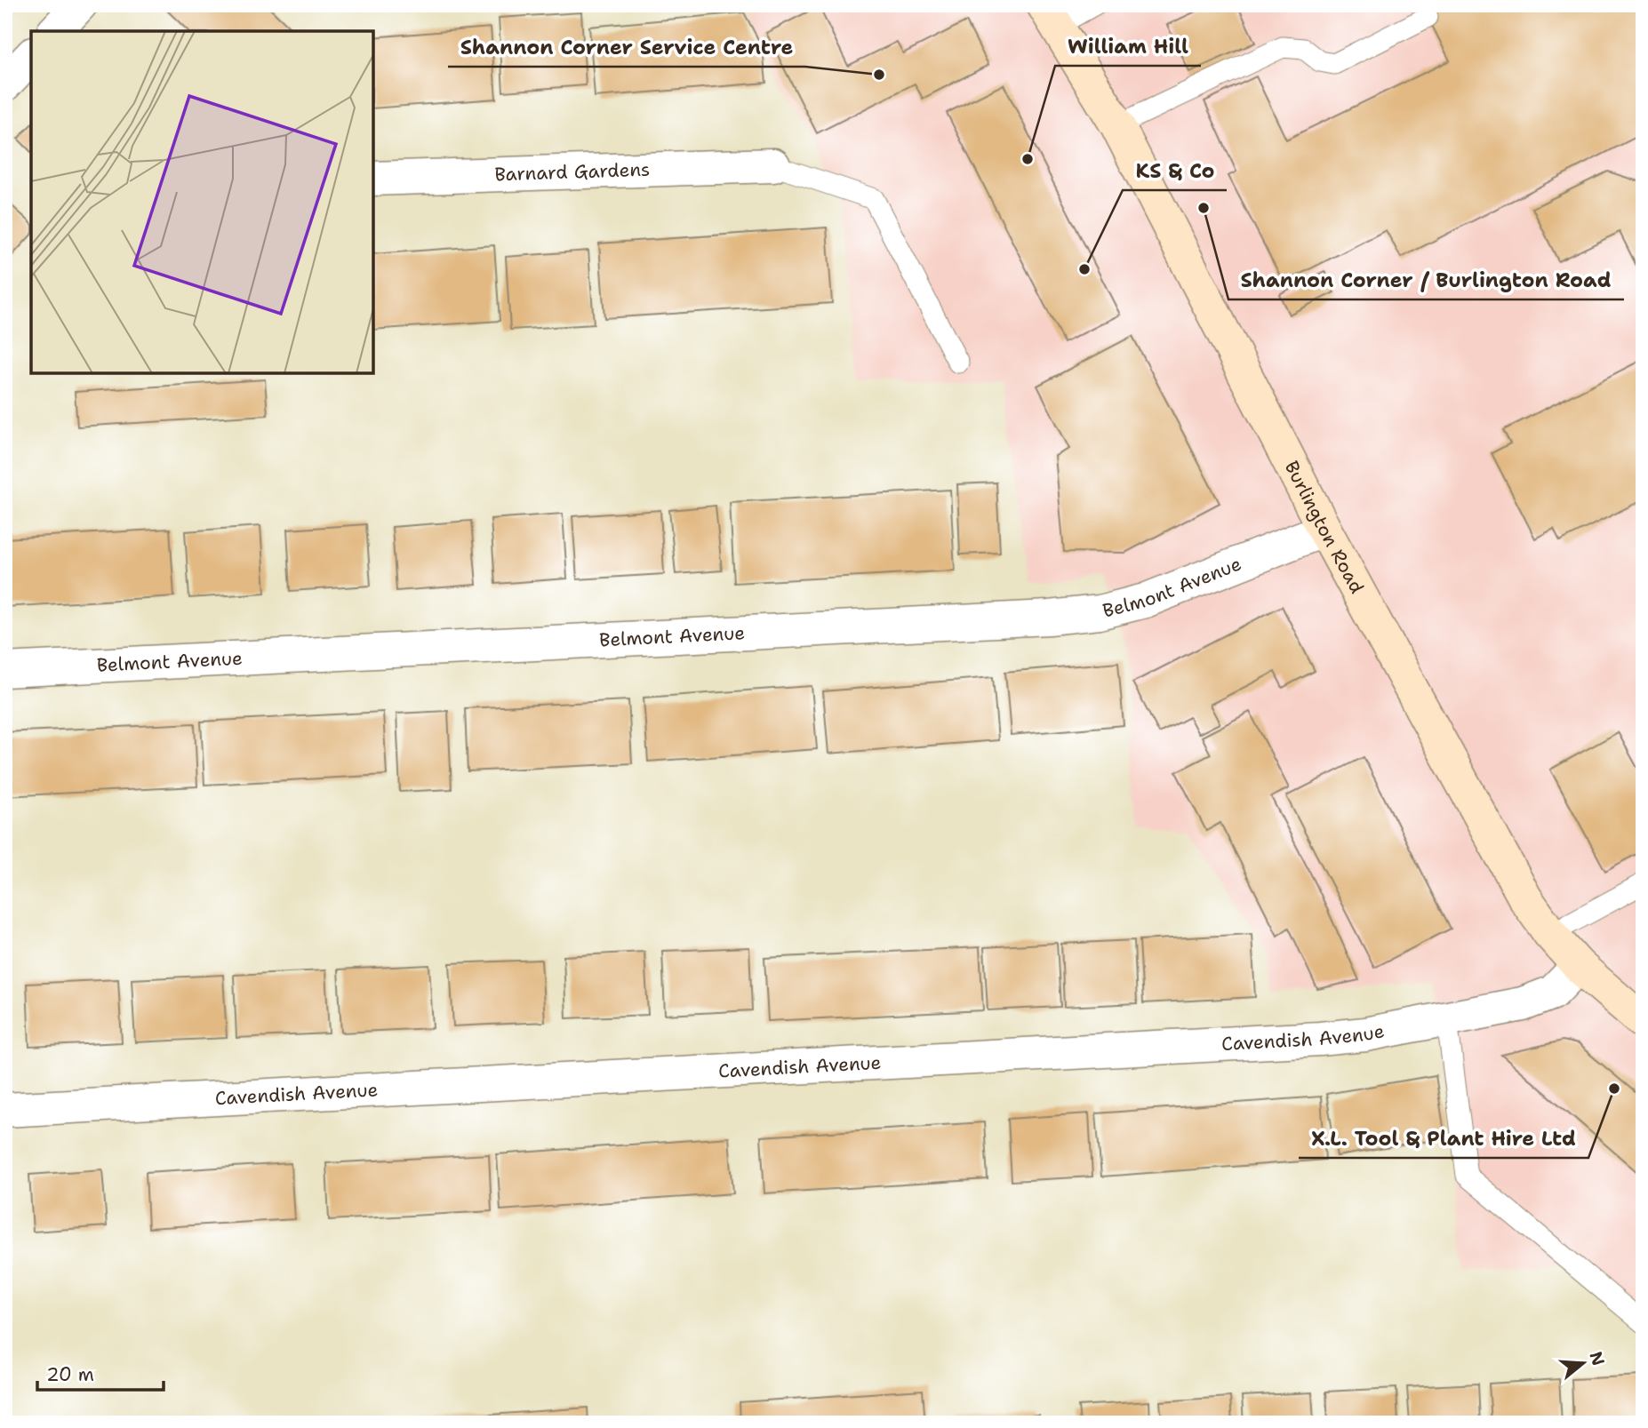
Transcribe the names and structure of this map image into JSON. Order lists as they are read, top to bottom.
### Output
{
  "streets": {
    "main road": ["Burlington Road"],
    "street": ["Barnard Gardens", "Belmont Avenue", "Cavendish Avenue"]
  },
  "crossings": [
    ["Burlington Road", "Belmont Avenue"],
    ["Burlington Road", "Cavendish Avenue"]
  ],
  "places": [
    "Shannon Corner Service Centre",
    "William Hill",
    "Shannon Corner / Burlington Road",
    "KS & Co",
    "X.L. Tool & Plant Hire Ltd"
  ],
  "scale_bar": "20 m",
  "north": "right"
}
